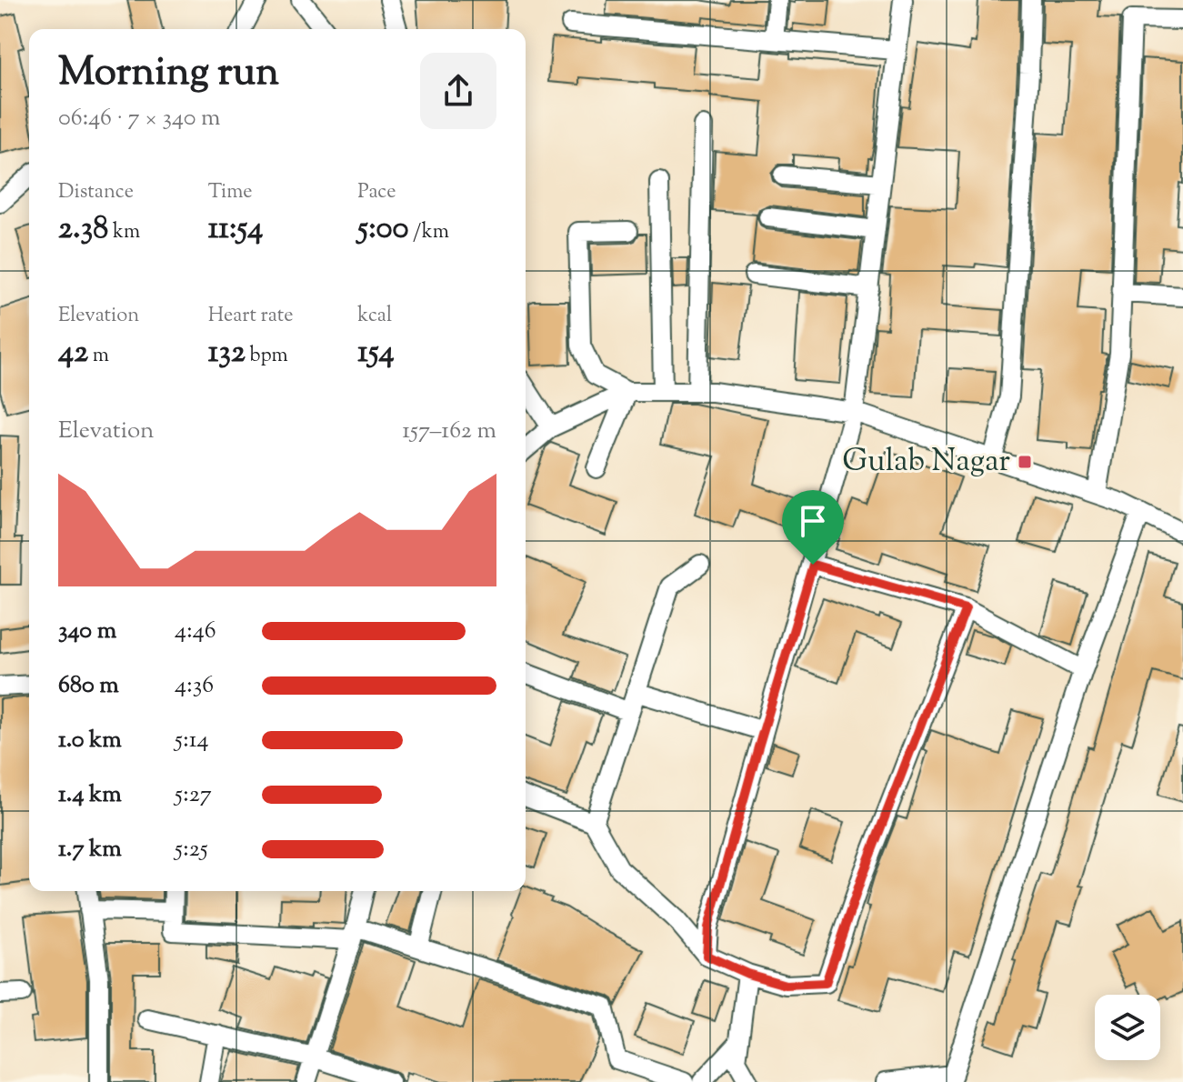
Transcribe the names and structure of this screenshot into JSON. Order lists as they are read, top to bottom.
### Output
{
  "places": {
    "transit": ["Gulab Nagar"]
  },
  "page": {
    "heading": ["Morning run", "06:46 · 7 × 340 m"],
    "stats": [
      ["Distance", "2.38 km"],
      ["Time", "11:54"],
      ["Pace", "5:00 /km"],
      ["Elevation", "42 m"],
      ["Heart rate", "132 bpm"],
      ["kcal", "154"]
    ],
    "chart": ["Elevation", "157–162 m"],
    "list": [
      {
        "name": "340 m",
        "note": "4:46"
      },
      {
        "name": "680 m",
        "note": "4:36"
      },
      {
        "name": "1.0 km",
        "note": "5:14"
      },
      {
        "name": "1.4 km",
        "note": "5:27"
      },
      {
        "name": "1.7 km",
        "note": "5:25"
      }
    ]
  }
}
